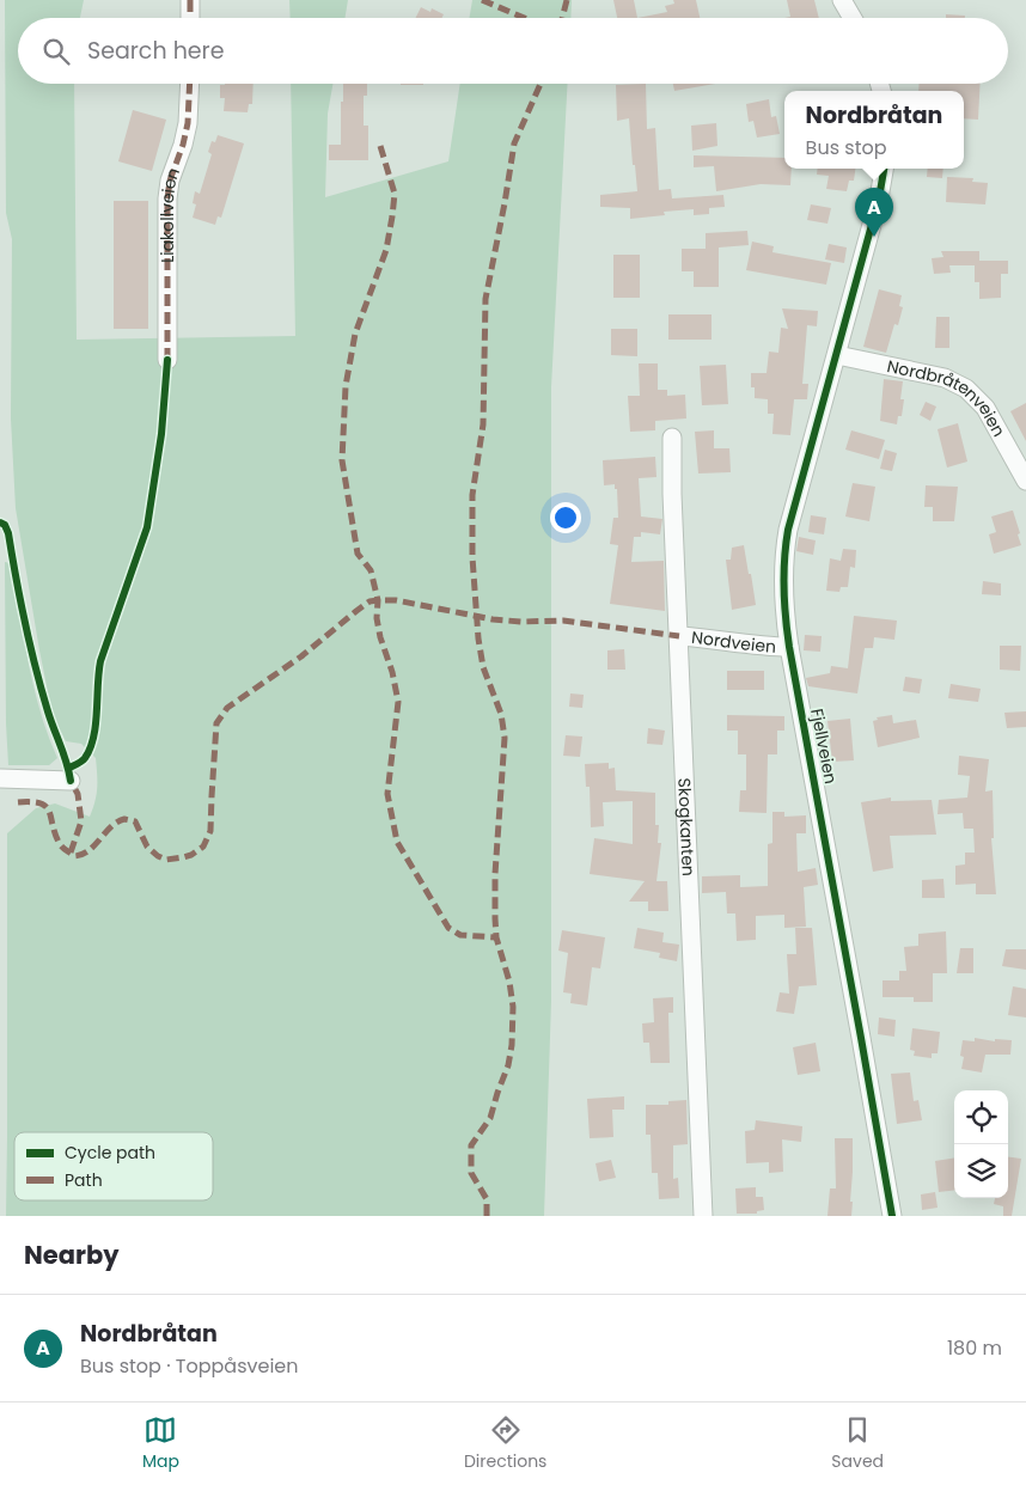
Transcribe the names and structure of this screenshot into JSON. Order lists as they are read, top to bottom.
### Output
{
  "streets": {
    "street": [
      "Liakollveien",
      "Nordbråtenveien",
      "Nordveien",
      "Fjellveien",
      "Skogkanten"
    ]
  },
  "crossings": [
    ["Nordbråtenveien", "Fjellveien"],
    ["Nordveien", "Fjellveien"],
    ["Nordveien", "Skogkanten"]
  ],
  "legend": ["Cycle path", "Path"],
  "page": {
    "search": "Search here",
    "popup": ["Nordbråtan", "Bus stop"],
    "pins": "A",
    "heading": "Nearby",
    "list": [
      {
        "mark": "A",
        "name": "Nordbråtan",
        "note": "Bus stop · Toppåsveien",
        "value": "180 m"
      }
    ],
    "nav": ["Map", "Directions", "Saved"]
  }
}
